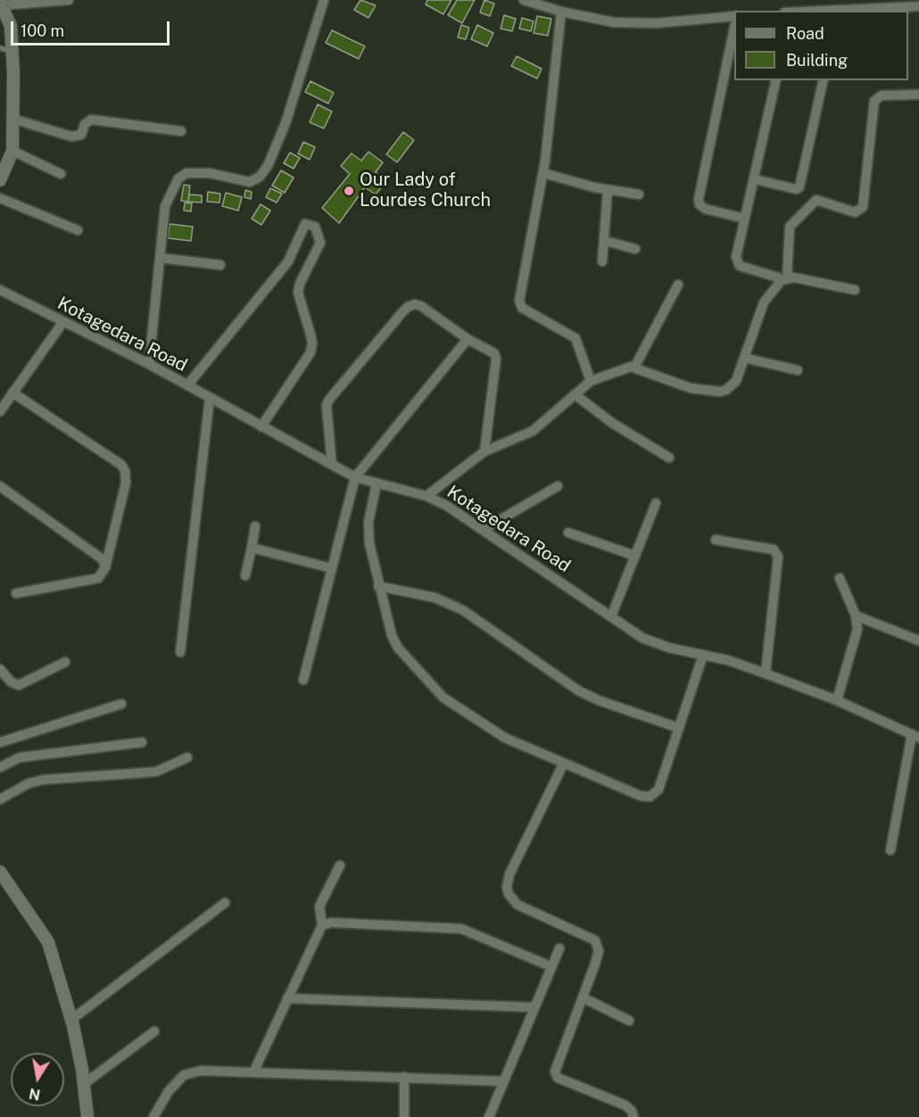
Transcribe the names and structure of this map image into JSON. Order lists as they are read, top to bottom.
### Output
{
  "streets": {
    "street": ["Kotagedara Road"]
  },
  "places": ["Our Lady of Lourdes Church"],
  "legend": ["Road", "Building"],
  "scale_bar": "100 m",
  "north": "bottom"
}
